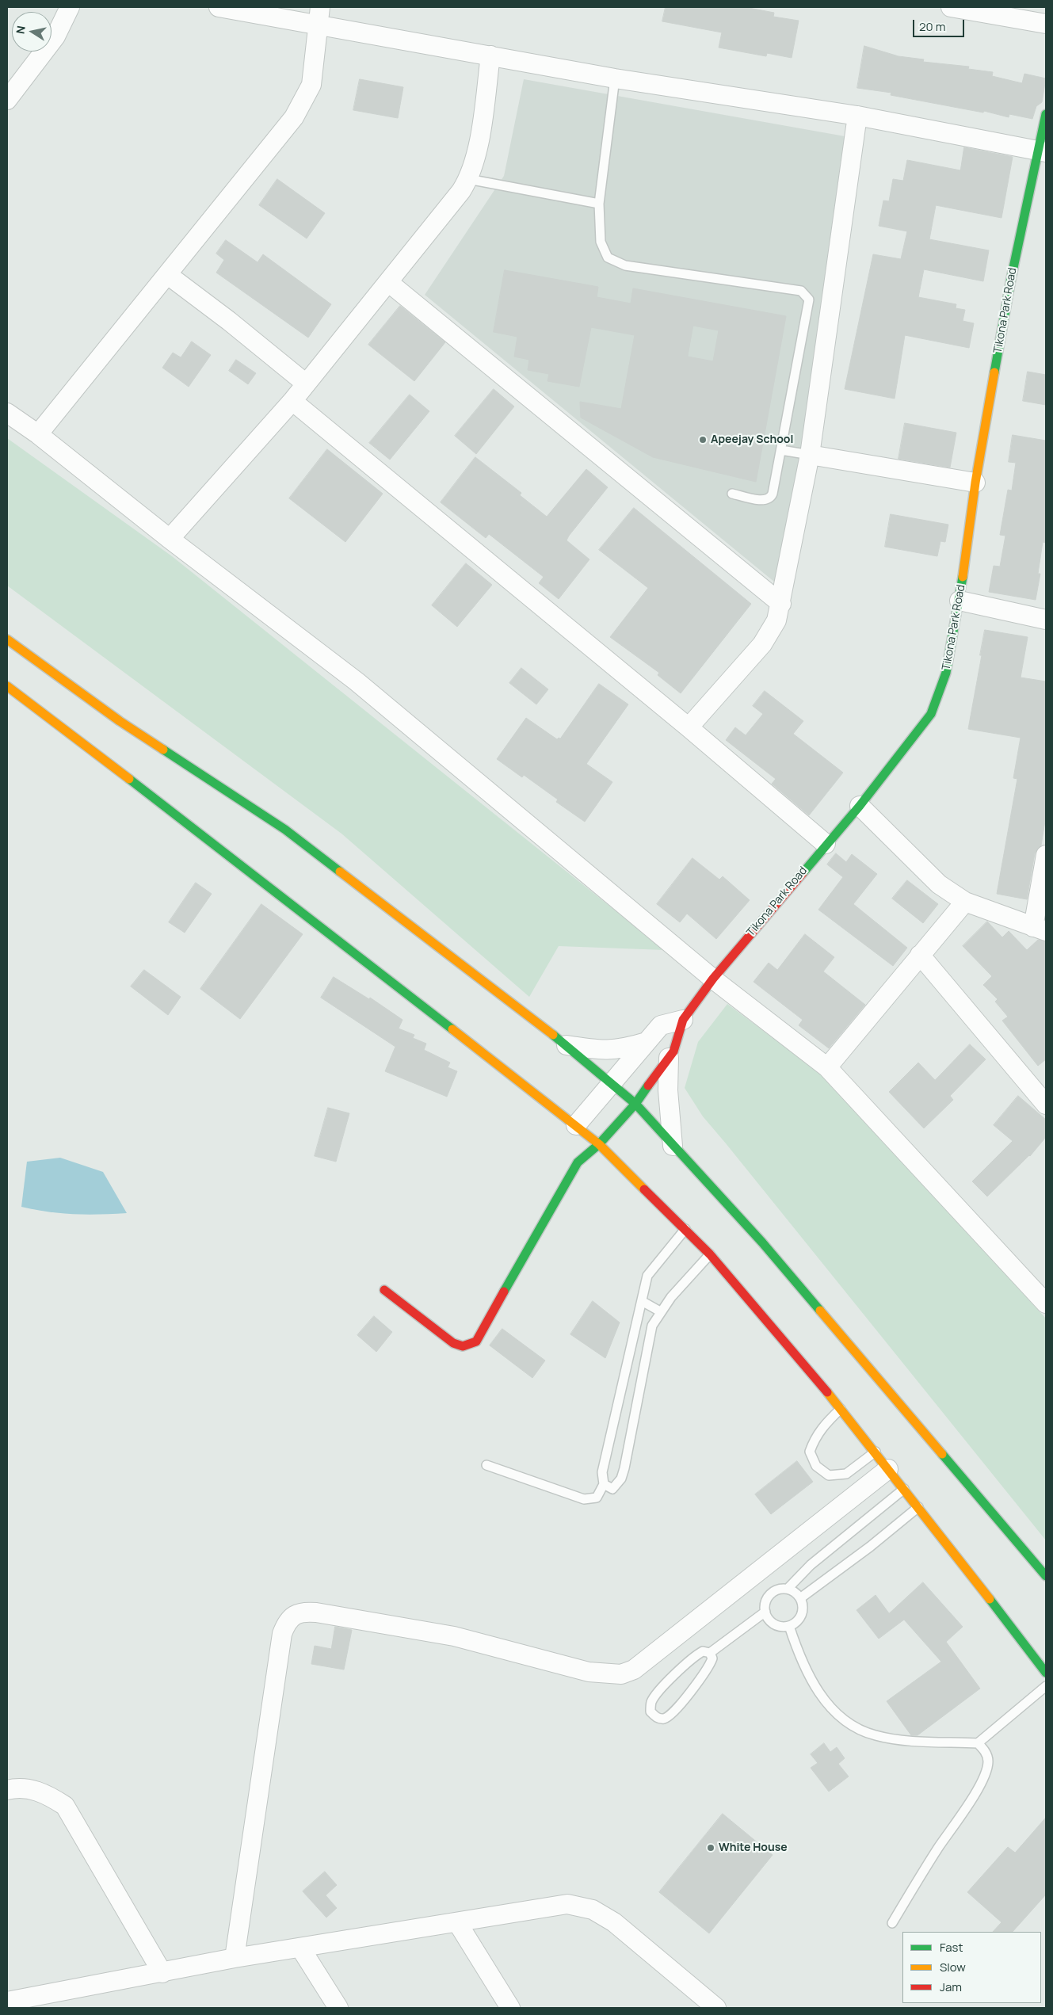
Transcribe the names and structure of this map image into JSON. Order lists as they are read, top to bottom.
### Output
{
  "streets": {
    "street": ["Tikona Park Road"]
  },
  "places": ["Apeejay School", "White House"],
  "legend": ["Fast", "Slow", "Jam"],
  "scale_bar": "20 m",
  "north": "left"
}
